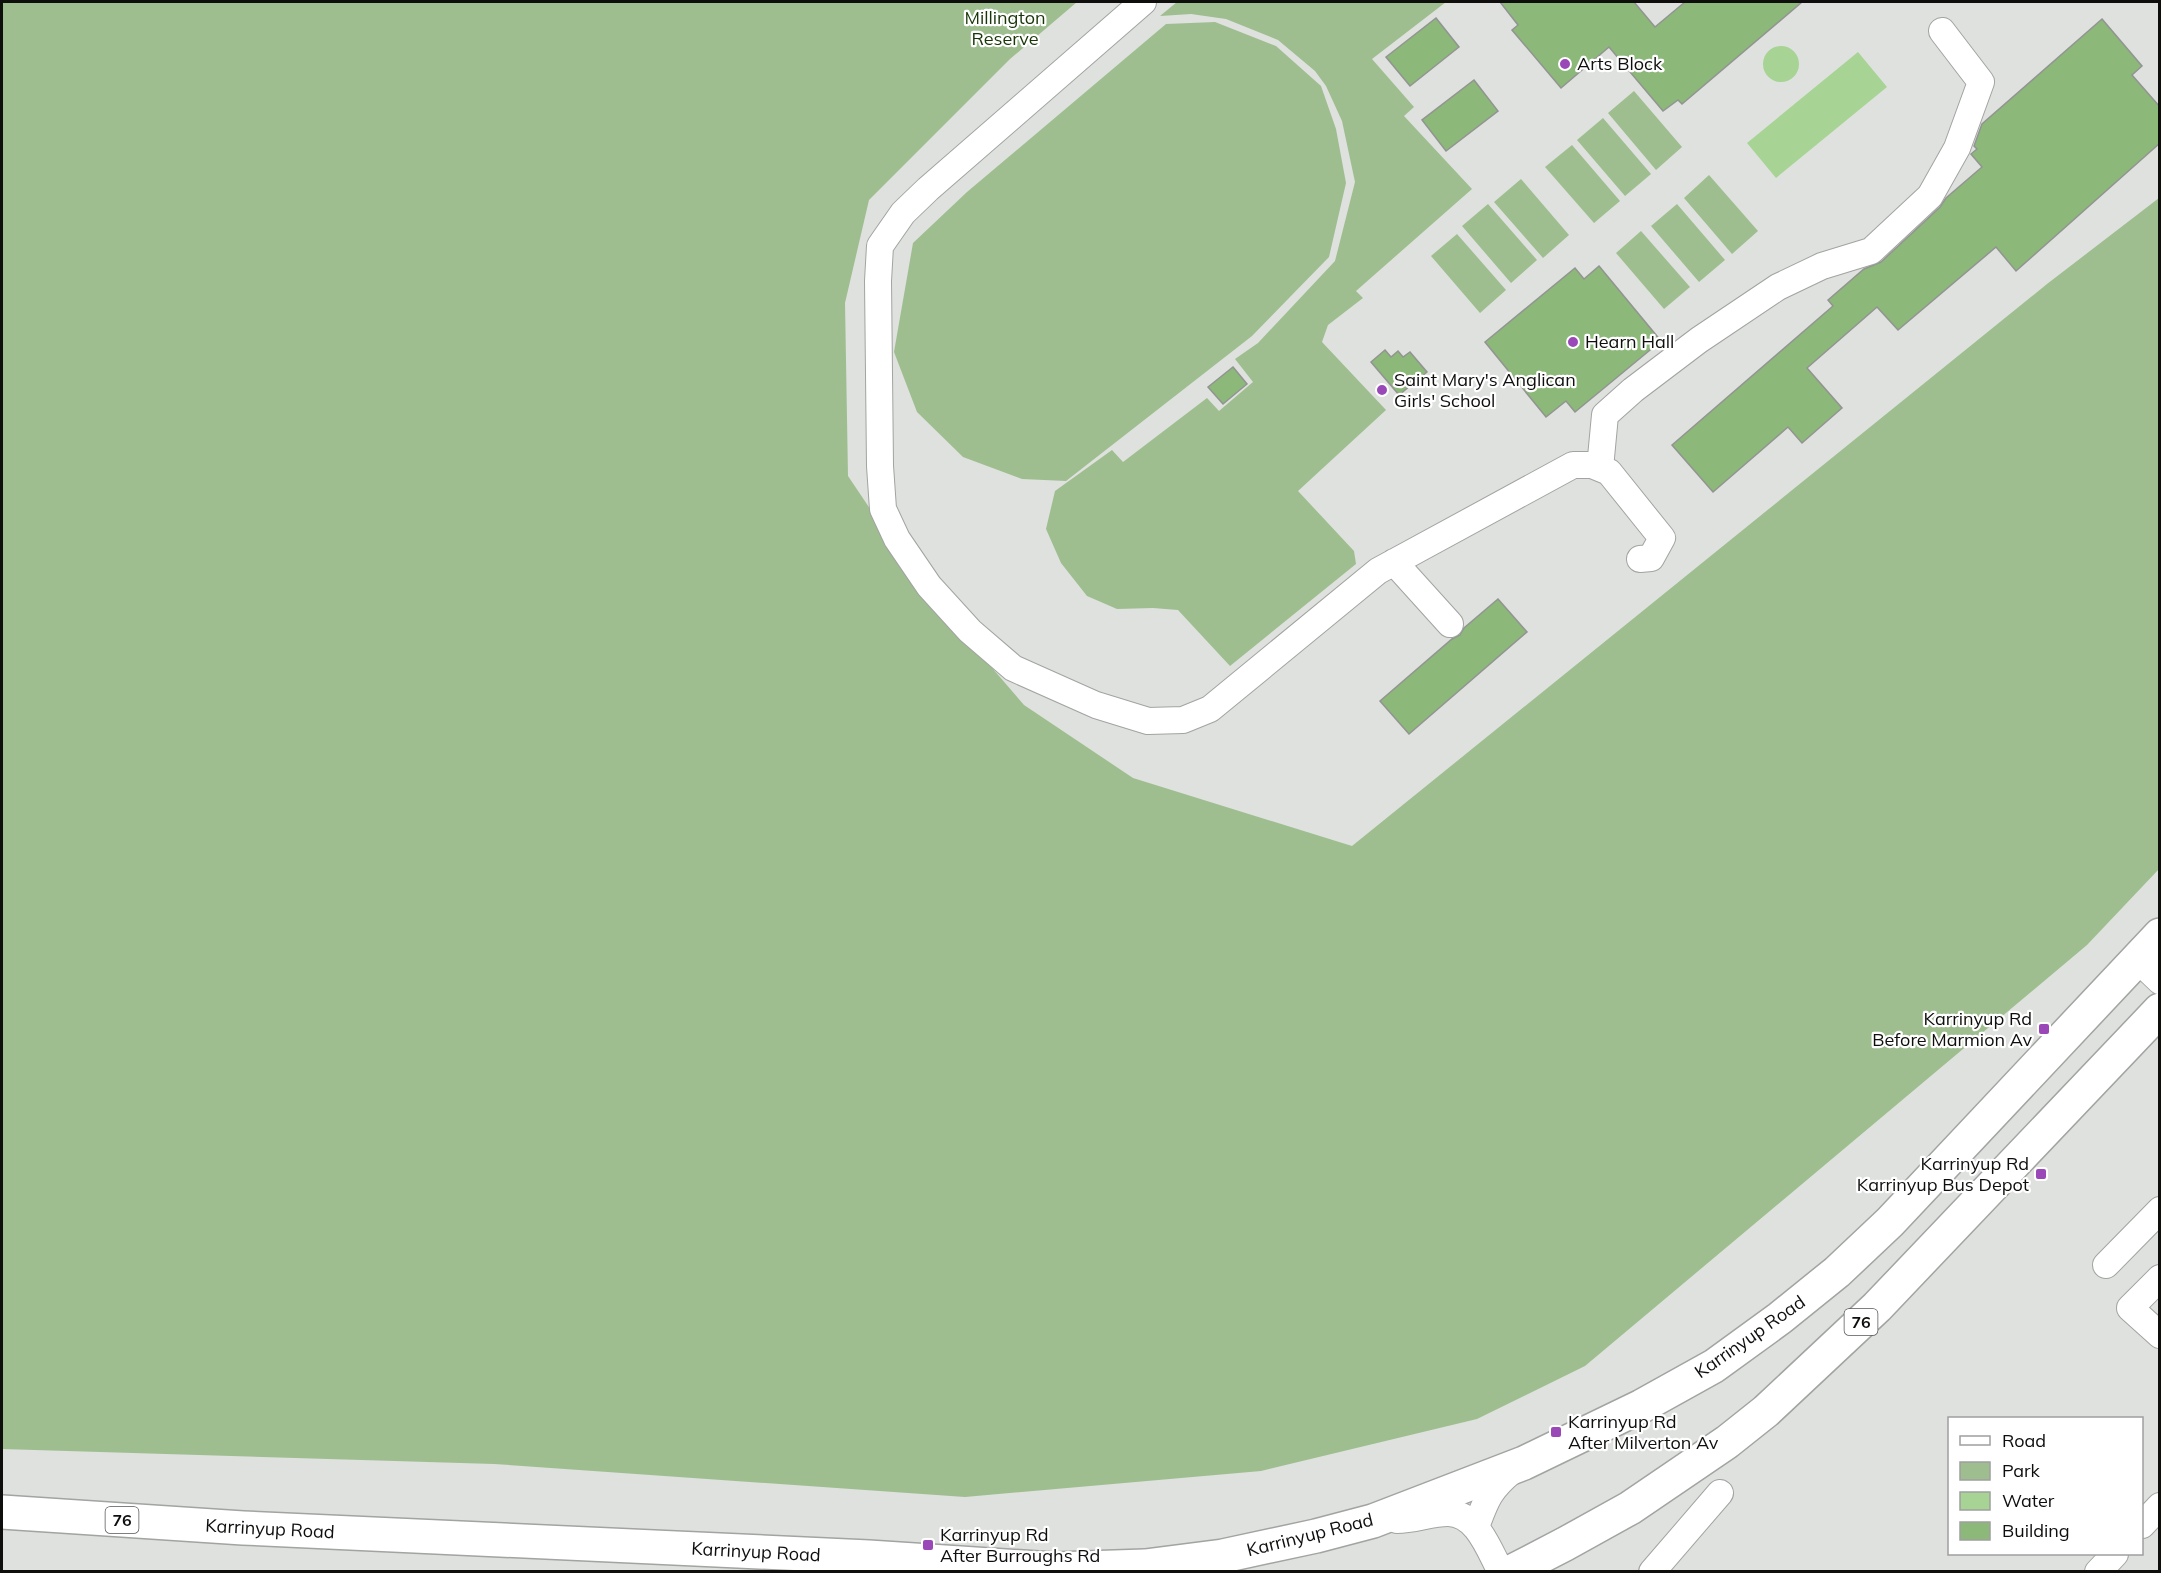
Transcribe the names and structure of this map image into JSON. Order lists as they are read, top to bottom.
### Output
{
  "streets": {
    "highway": ["76", "Karrinyup Road"]
  },
  "parks": ["Millington Reserve"],
  "places": {
    "other": ["Arts Block", "Hearn Hall", "Saint Mary's Anglican Girls' School"],
    "transit": [
      "Karrinyup Rd Before Marmion Av",
      "Karrinyup Rd Karrinyup Bus Depot",
      "Karrinyup Rd After Milverton Av",
      "Karrinyup Rd After Burroughs Rd"
    ]
  },
  "legend": [
    "Road",
    "Park",
    "Water",
    "Building"
  ]
}
